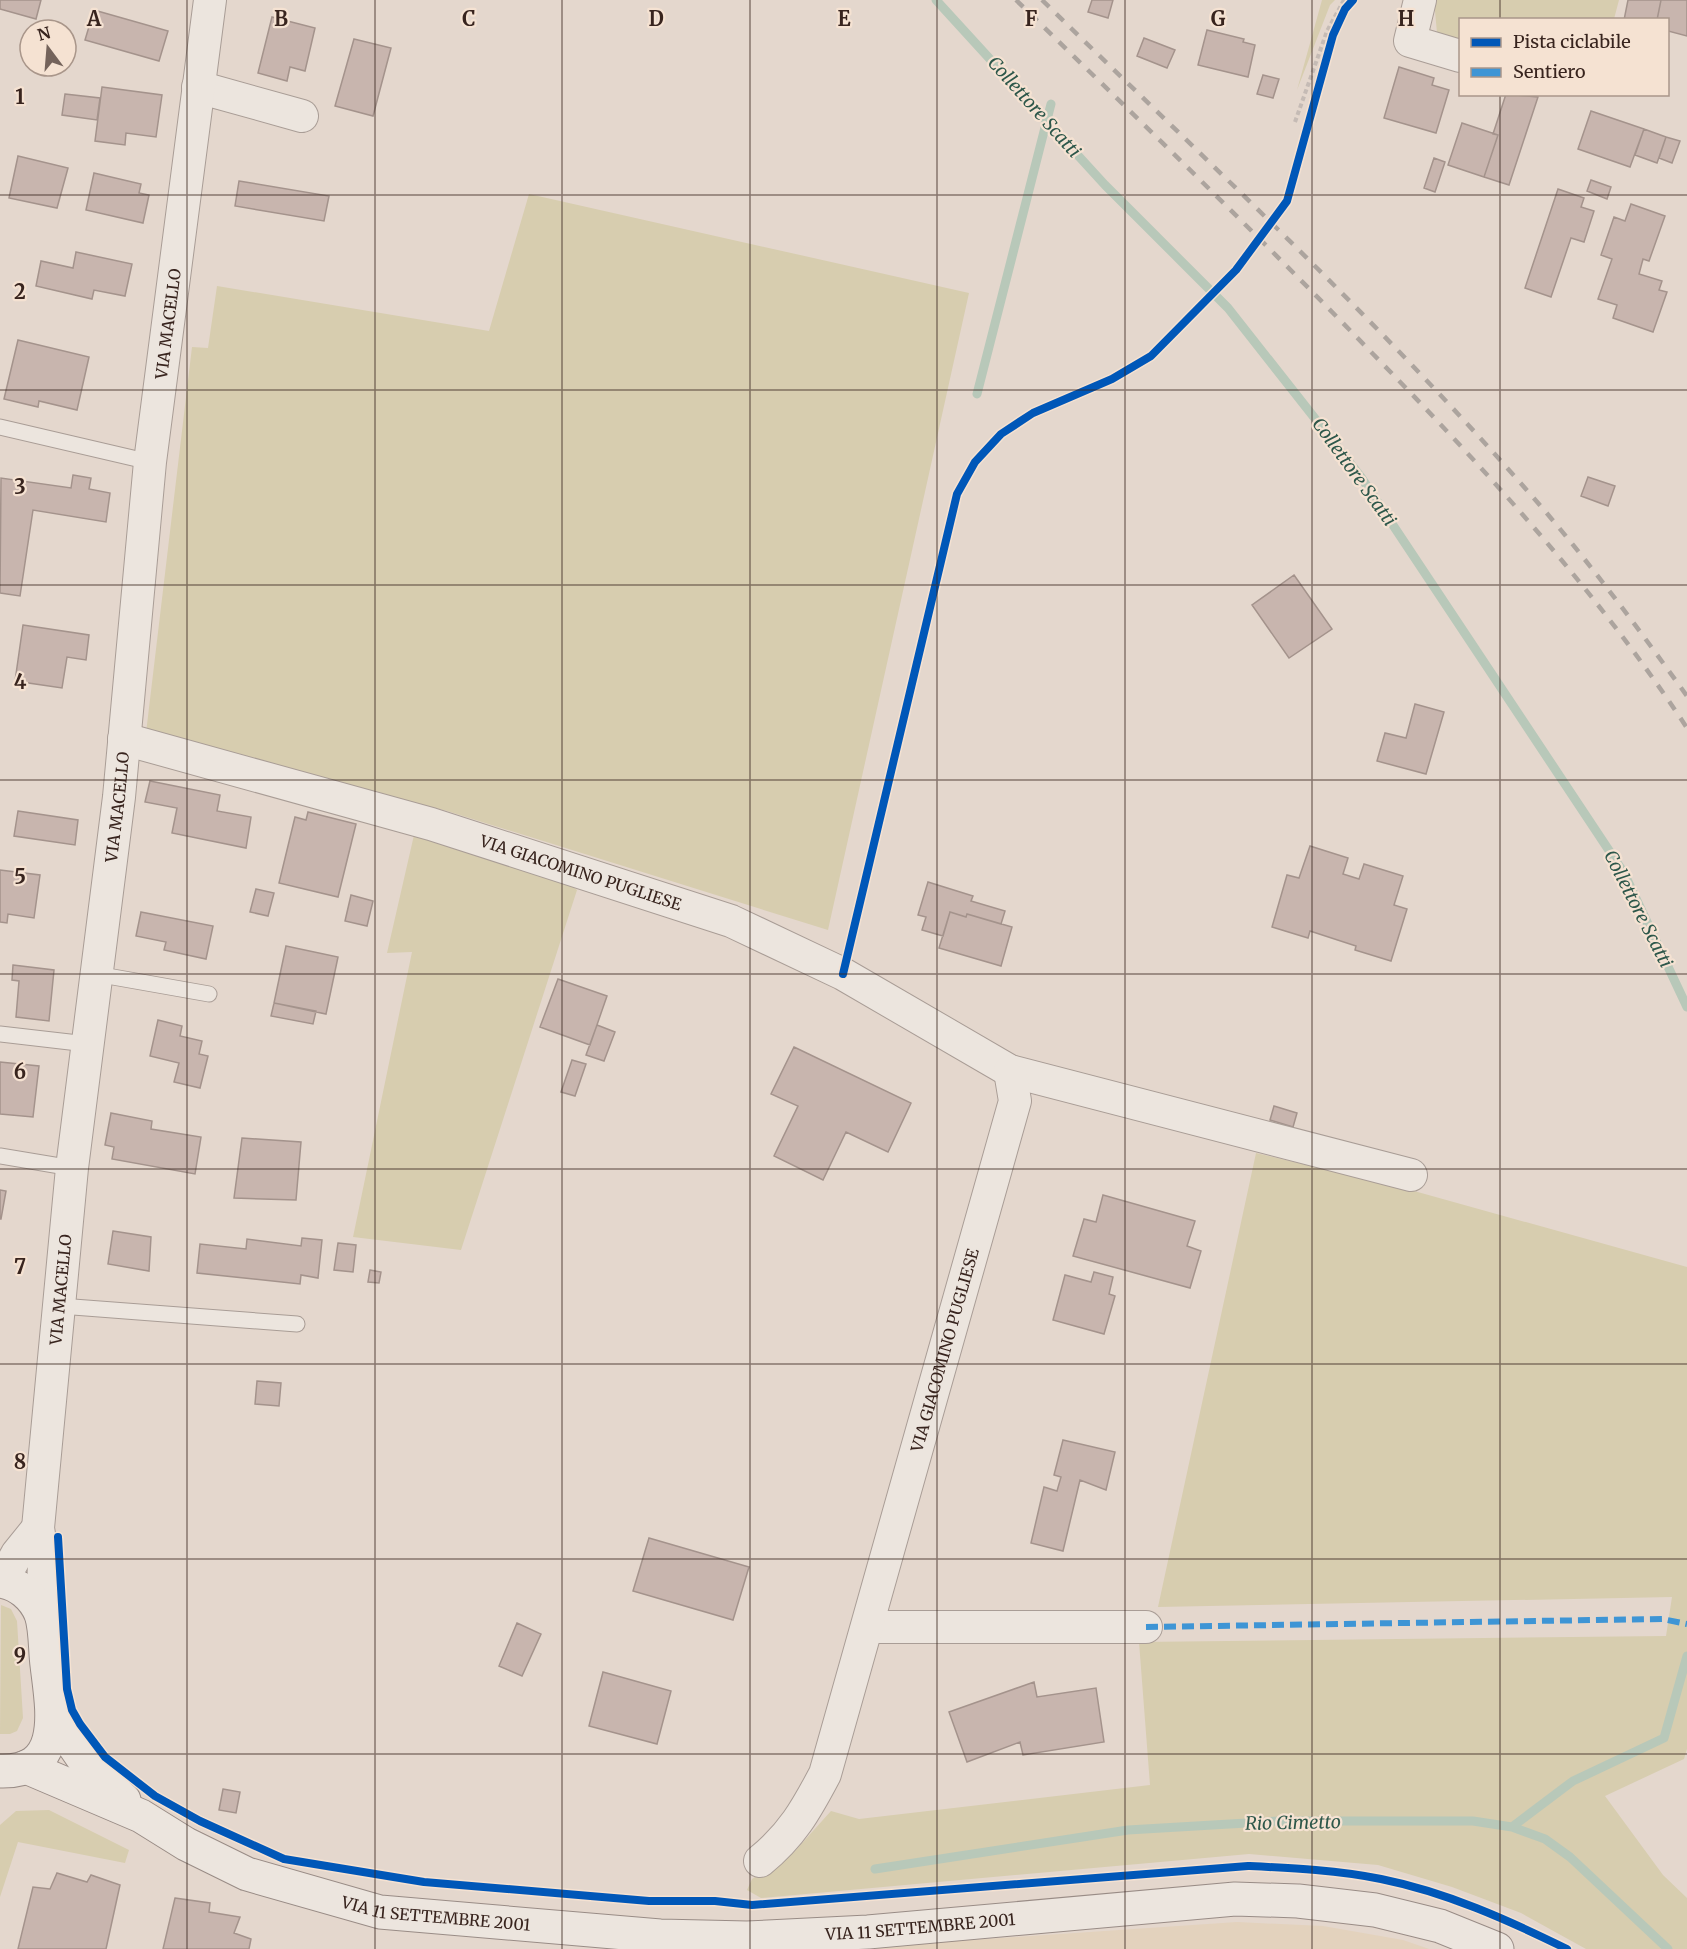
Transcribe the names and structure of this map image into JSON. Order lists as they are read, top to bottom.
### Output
{
  "streets": {
    "main road": ["VIA 11 SETTEMBRE 2001"],
    "street": ["VIA MACELLO", "VIA GIACOMINO PUGLIESE"]
  },
  "crossings": [
    ["VIA MACELLO", "VIA GIACOMINO PUGLIESE"],
    ["VIA MACELLO", "VIA 11 SETTEMBRE 2001"]
  ],
  "water": ["Collettore Scatti", "Rio Cimetto"],
  "legend": ["Pista ciclabile", "Sentiero"],
  "north": "top",
  "grid": {
    "columns": [
      "A",
      "B",
      "C",
      "D",
      "E",
      "F",
      "G",
      "H"
    ],
    "rows": [
      "1",
      "2",
      "3",
      "4",
      "5",
      "6",
      "7",
      "8",
      "9"
    ]
  }
}
